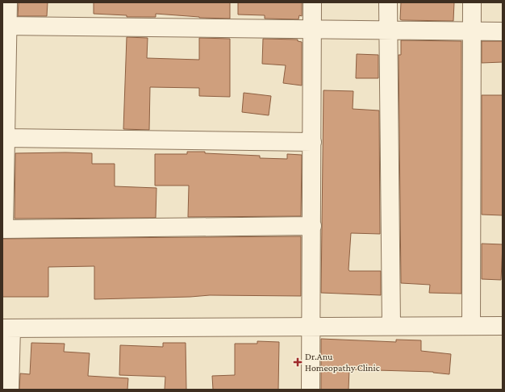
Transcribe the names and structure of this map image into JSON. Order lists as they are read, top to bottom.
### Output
{
  "places": {
    "health": ["Dr.Anu Homeopathy Clinic"]
  }
}
